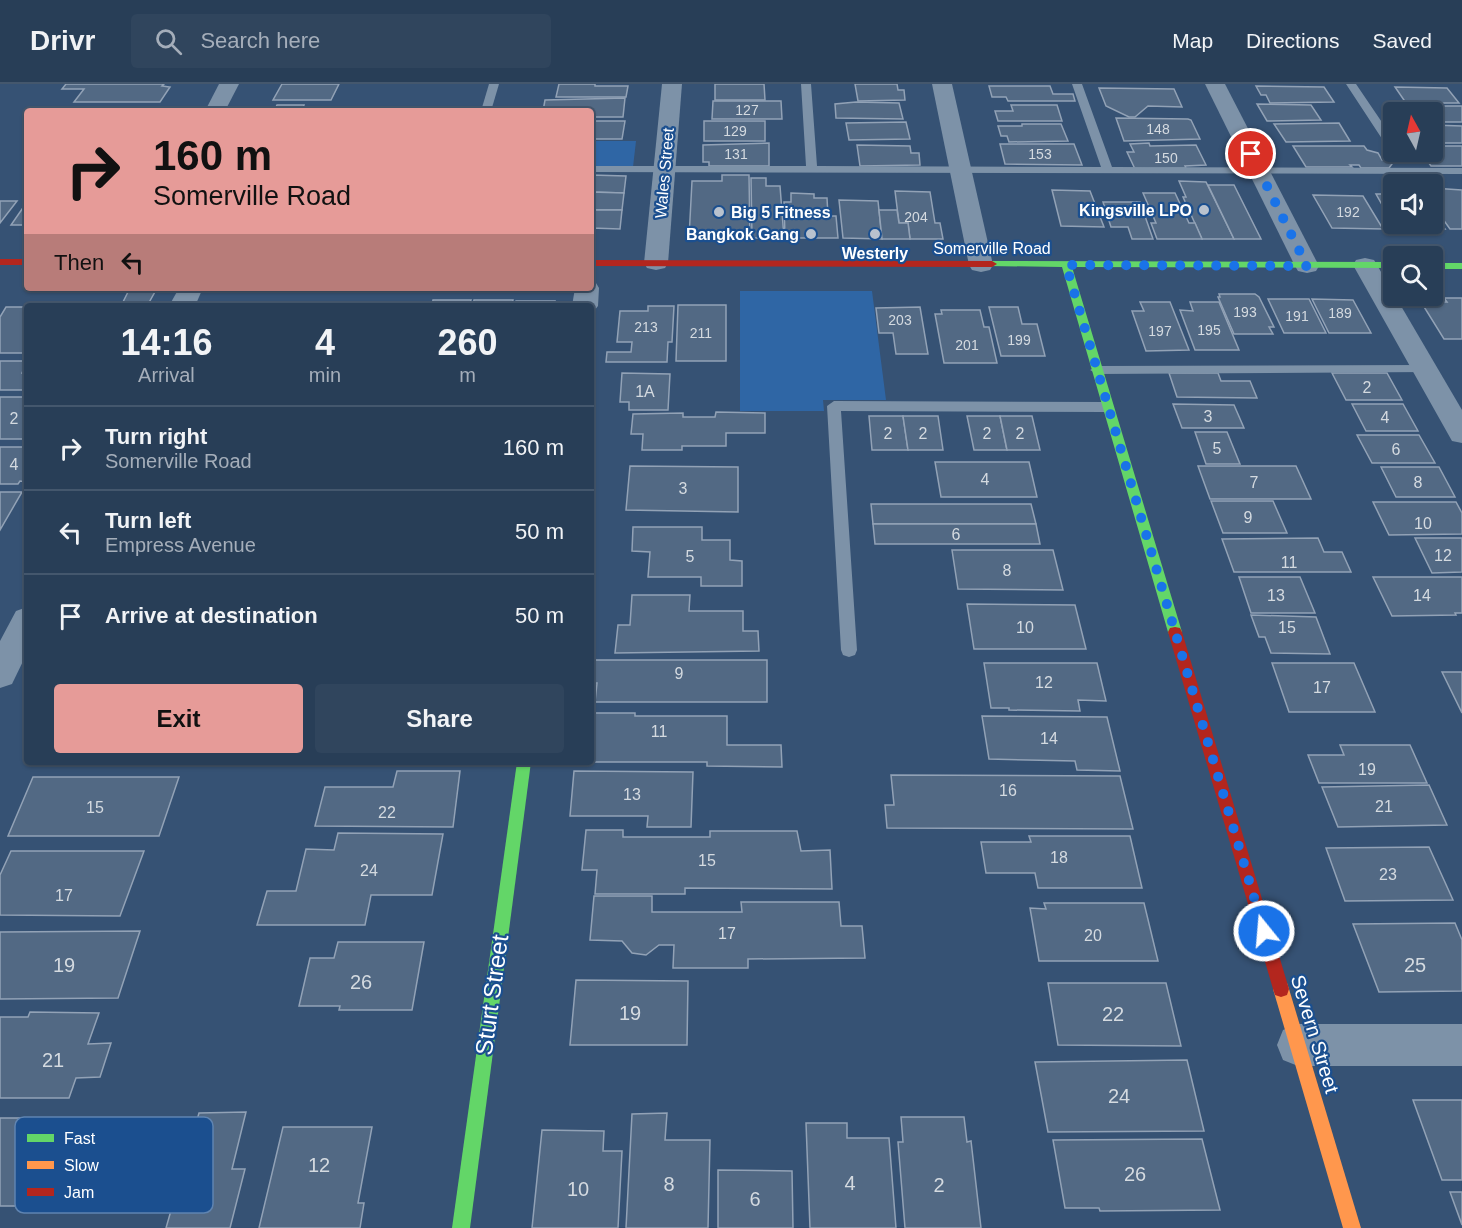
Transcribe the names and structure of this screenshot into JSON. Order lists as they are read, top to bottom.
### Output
{
  "streets": {
    "street": [
      "Wales Street",
      "Somerville Road",
      "Sturt Street",
      "Severn Street"
    ]
  },
  "crossings": [
    ["Wales Street", "Somerville Road"],
    ["Somerville Road", "Severn Street"]
  ],
  "places": [
    "Kingsville LPO",
    "Big 5 Fitness",
    "Bangkok Gang",
    "Westerly"
  ],
  "house_numbers": [
    "127",
    "148",
    "129",
    "131",
    "153",
    "150",
    "192",
    "204",
    "193",
    "189",
    "191",
    "203",
    "213",
    "195",
    "197",
    "211",
    "199",
    "201",
    "2",
    "1A",
    "3",
    "4",
    "2",
    "2",
    "2",
    "2",
    "2",
    "5",
    "6",
    "4",
    "4",
    "7",
    "8",
    "3",
    "9",
    "10",
    "6",
    "12",
    "5",
    "11",
    "8",
    "13",
    "14",
    "10",
    "15",
    "9",
    "12",
    "17",
    "11",
    "14",
    "19",
    "16",
    "13",
    "21",
    "15",
    "22",
    "18",
    "15",
    "24",
    "23",
    "17",
    "17",
    "20",
    "19",
    "25",
    "26",
    "19",
    "22",
    "21",
    "24",
    "12",
    "26",
    "4",
    "8",
    "2",
    "10",
    "6"
  ],
  "legend": ["Fast", "Slow", "Jam"],
  "north": "top",
  "page": {
    "header": "Drivr",
    "search": "Search here",
    "nav": ["Map", "Directions", "Saved"],
    "turn": ["160 m", "Somerville Road"],
    "then": "Then",
    "eta": [
      "14:16",
      "Arrival",
      "4",
      "min",
      "260",
      "m"
    ],
    "list": [
      {
        "name": "Turn right",
        "note": "Somerville Road",
        "value": "160 m"
      },
      {
        "name": "Turn left",
        "note": "Empress Avenue",
        "value": "50 m"
      },
      {
        "name": "Arrive at destination",
        "value": "50 m"
      }
    ],
    "buttons": ["Exit", "Share"]
  }
}
